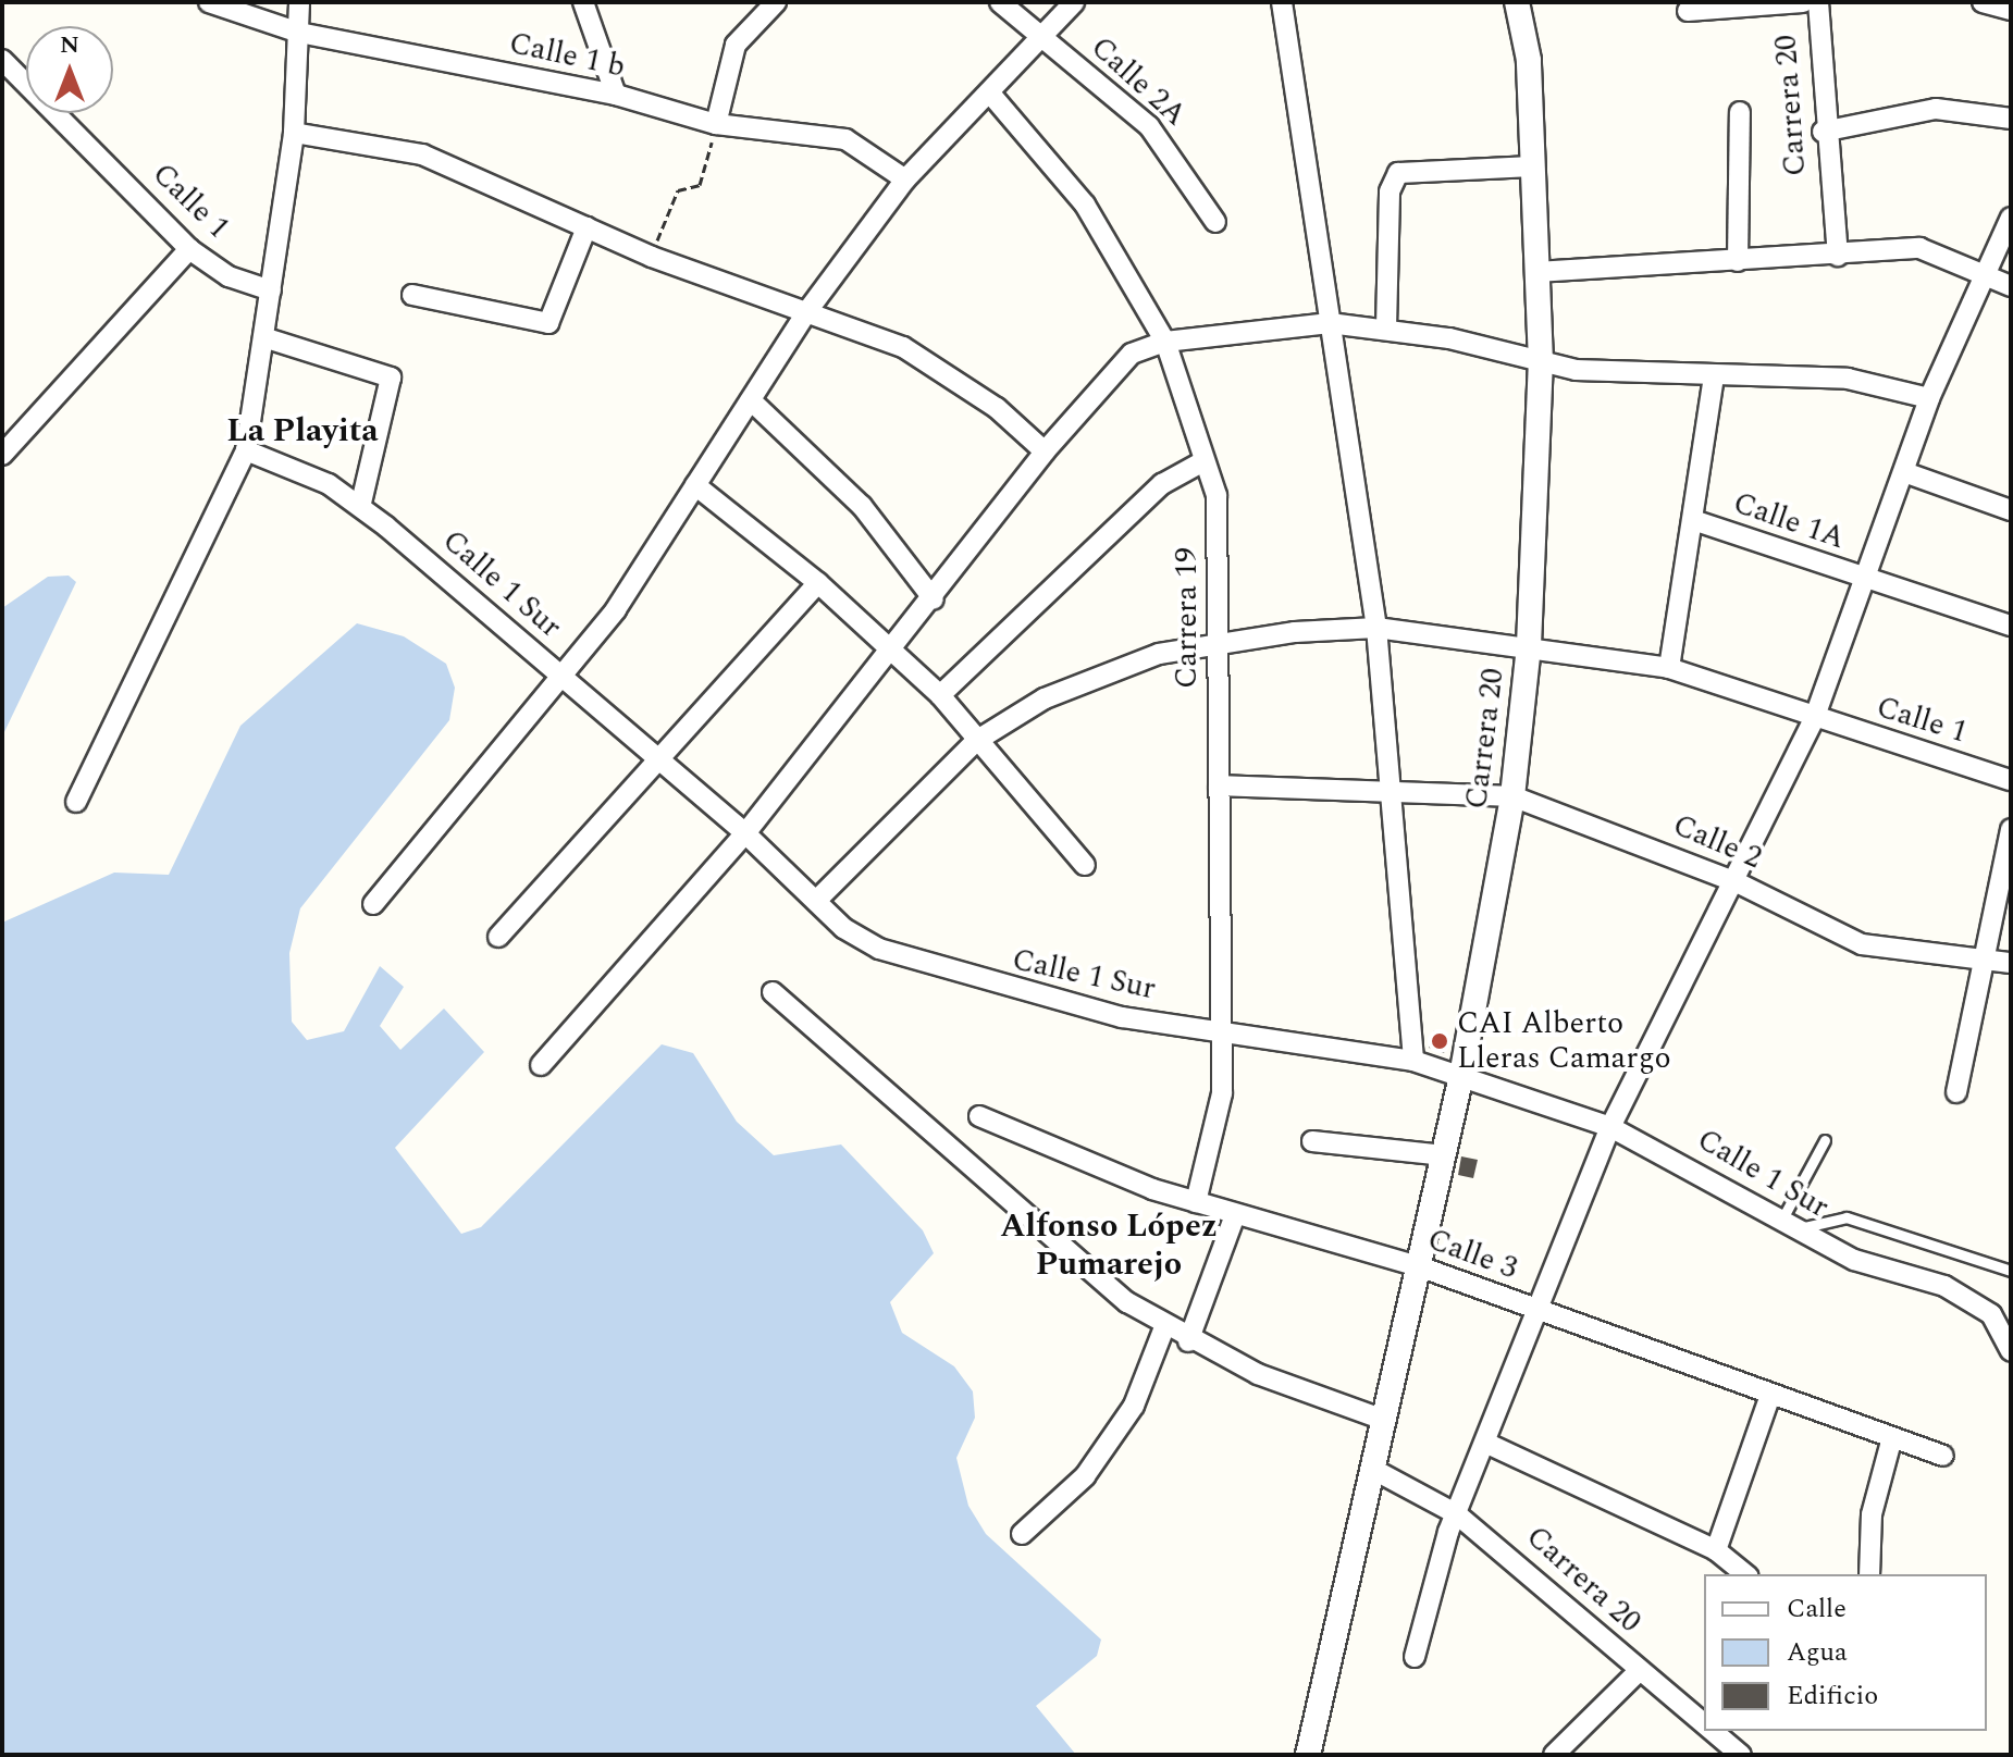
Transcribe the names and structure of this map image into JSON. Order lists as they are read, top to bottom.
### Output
{
  "streets": {
    "street": [
      "Calle 1 b",
      "Calle 2A",
      "Carrera 20",
      "Calle 1",
      "Calle 1A",
      "Calle 1 Sur",
      "Carrera 19",
      "Calle 2",
      "Calle 3"
    ]
  },
  "crossings": [
    ["Carrera 20", "Calle 1"],
    ["Carrera 20", "Calle 1 Sur"],
    ["Carrera 20", "Calle 2"],
    ["Carrera 20", "Calle 3"],
    ["Calle 1", "Calle 1 Sur"],
    ["Calle 1", "Carrera 19"],
    ["Calle 1 Sur", "Carrera 19"],
    ["Carrera 19", "Calle 2"],
    ["Carrera 19", "Calle 3"]
  ],
  "districts": ["La Playita", "Alfonso López Pumarejo"],
  "places": ["CAI Alberto Lleras Camargo"],
  "legend": ["Calle", "Agua", "Edificio"],
  "north": "top"
}
